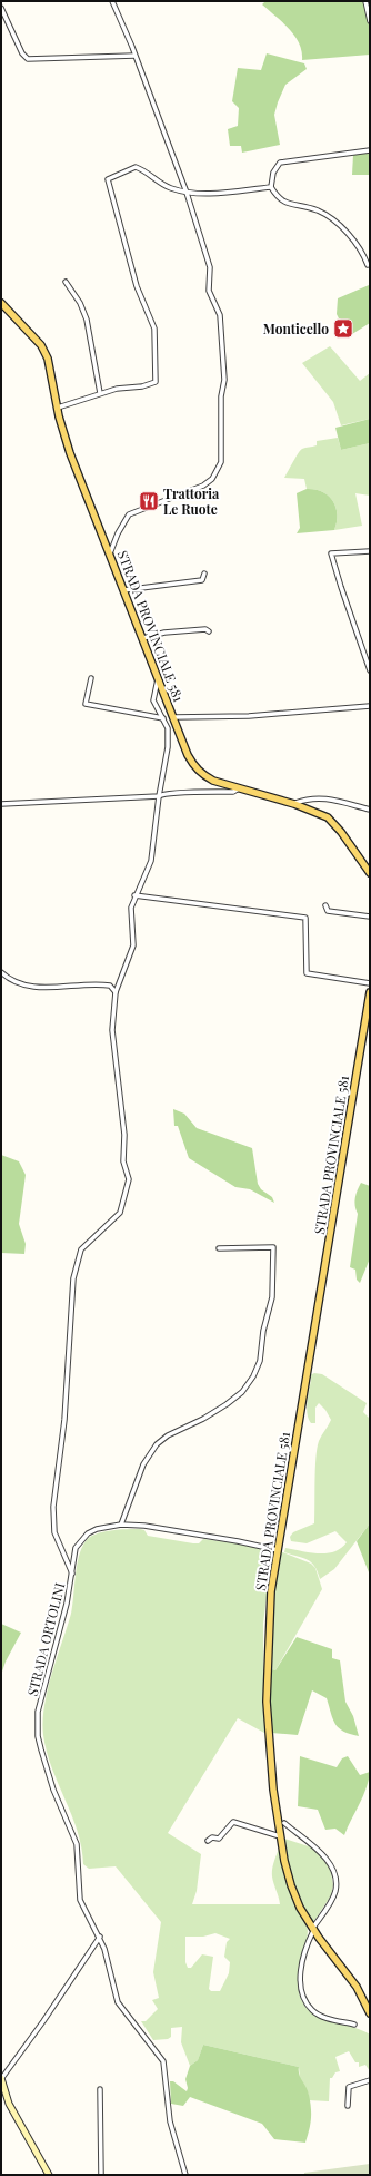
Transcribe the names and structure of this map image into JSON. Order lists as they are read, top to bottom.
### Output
{
  "streets": {
    "main road": ["STRADA PROVINCIALE 581"],
    "street": ["STRADA ORTOLINI"]
  },
  "crossings": [
    ["STRADA PROVINCIALE 581", "STRADA ORTOLINI"]
  ],
  "places": {
    "place": ["Monticello"],
    "restaurant": ["Trattoria Le Ruote"]
  }
}
